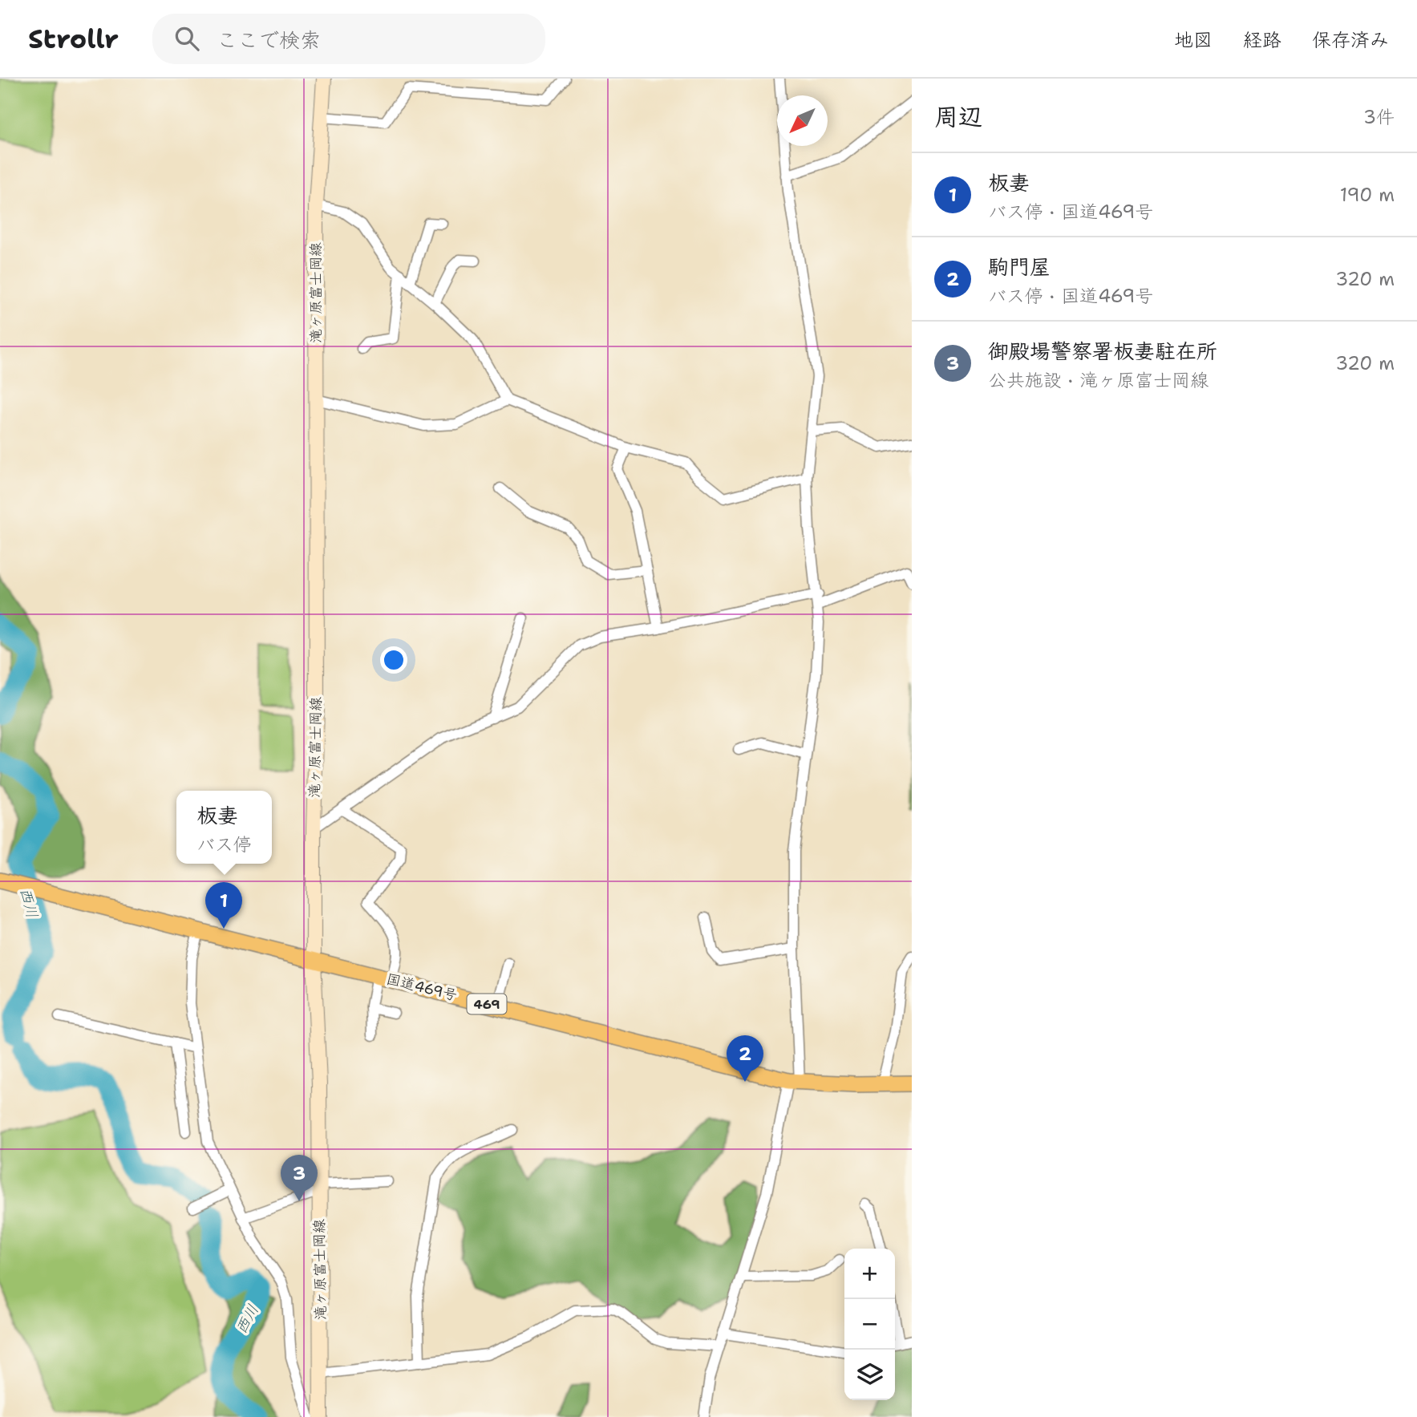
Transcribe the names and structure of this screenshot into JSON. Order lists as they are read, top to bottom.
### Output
{
  "streets": {
    "highway": ["国道469号", "469"],
    "main road": ["滝ヶ原富士岡線"]
  },
  "crossings": [
    ["滝ヶ原富士岡線", "国道469号"]
  ],
  "water": ["西川"],
  "north": "bottom left",
  "page": {
    "header": "Strollr",
    "search": "ここで検索",
    "nav": ["地図", "経路", "保存済み"],
    "heading": ["周辺", "3件"],
    "list": [
      {
        "mark": "1",
        "name": "板妻",
        "note": "バス停 · 国道469号",
        "value": "190 m"
      },
      {
        "mark": "2",
        "name": "駒門屋",
        "note": "バス停 · 国道469号",
        "value": "320 m"
      },
      {
        "mark": "3",
        "name": "御殿場警察署板妻駐在所",
        "note": "公共施設 · 滝ヶ原富士岡線",
        "value": "320 m"
      }
    ],
    "popup": ["板妻", "バス停"],
    "pins": ["1", "2", "3"],
    "map_buttons": ["+", "−"]
  }
}
